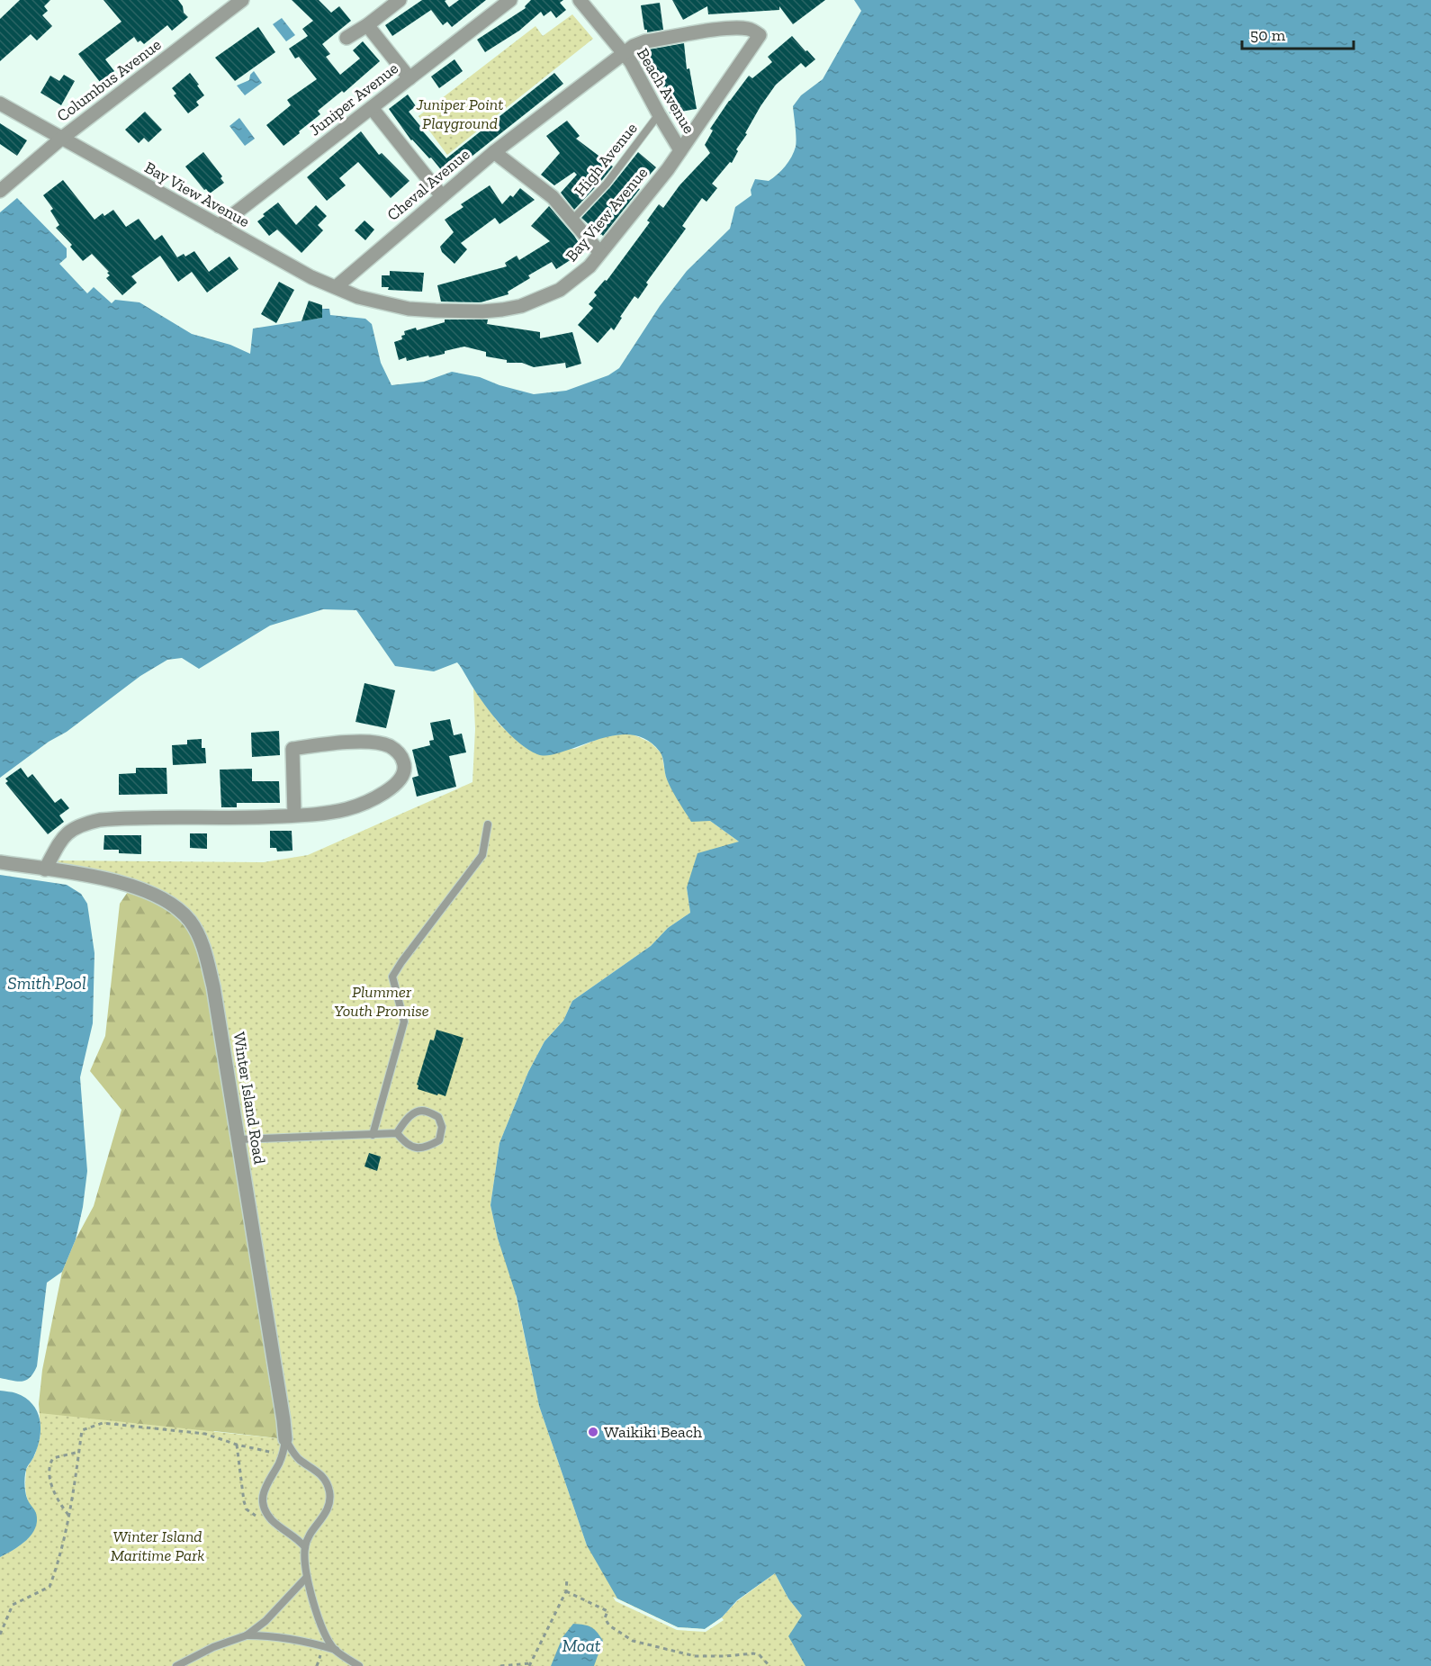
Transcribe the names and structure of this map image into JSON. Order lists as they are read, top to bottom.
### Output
{
  "streets": {
    "street": [
      "Columbus Avenue",
      "Beach Avenue",
      "Juniper Avenue",
      "Cheval Avenue",
      "Bay View Avenue",
      "Winter Island Road"
    ],
    "lane": ["High Avenue"]
  },
  "crossings": [
    ["Columbus Avenue", "Bay View Avenue"],
    ["Beach Avenue", "High Avenue"],
    ["Beach Avenue", "Cheval Avenue"],
    ["Beach Avenue", "Bay View Avenue"],
    ["Juniper Avenue", "Bay View Avenue"],
    ["Cheval Avenue", "Bay View Avenue"]
  ],
  "water": ["Smith Pool", "Moat"],
  "parks": ["Juniper Point Playground", "Plummer Youth Promise", "Winter Island Maritime Park"],
  "places": ["Waikiki Beach"],
  "scale_bar": "50 m"
}
